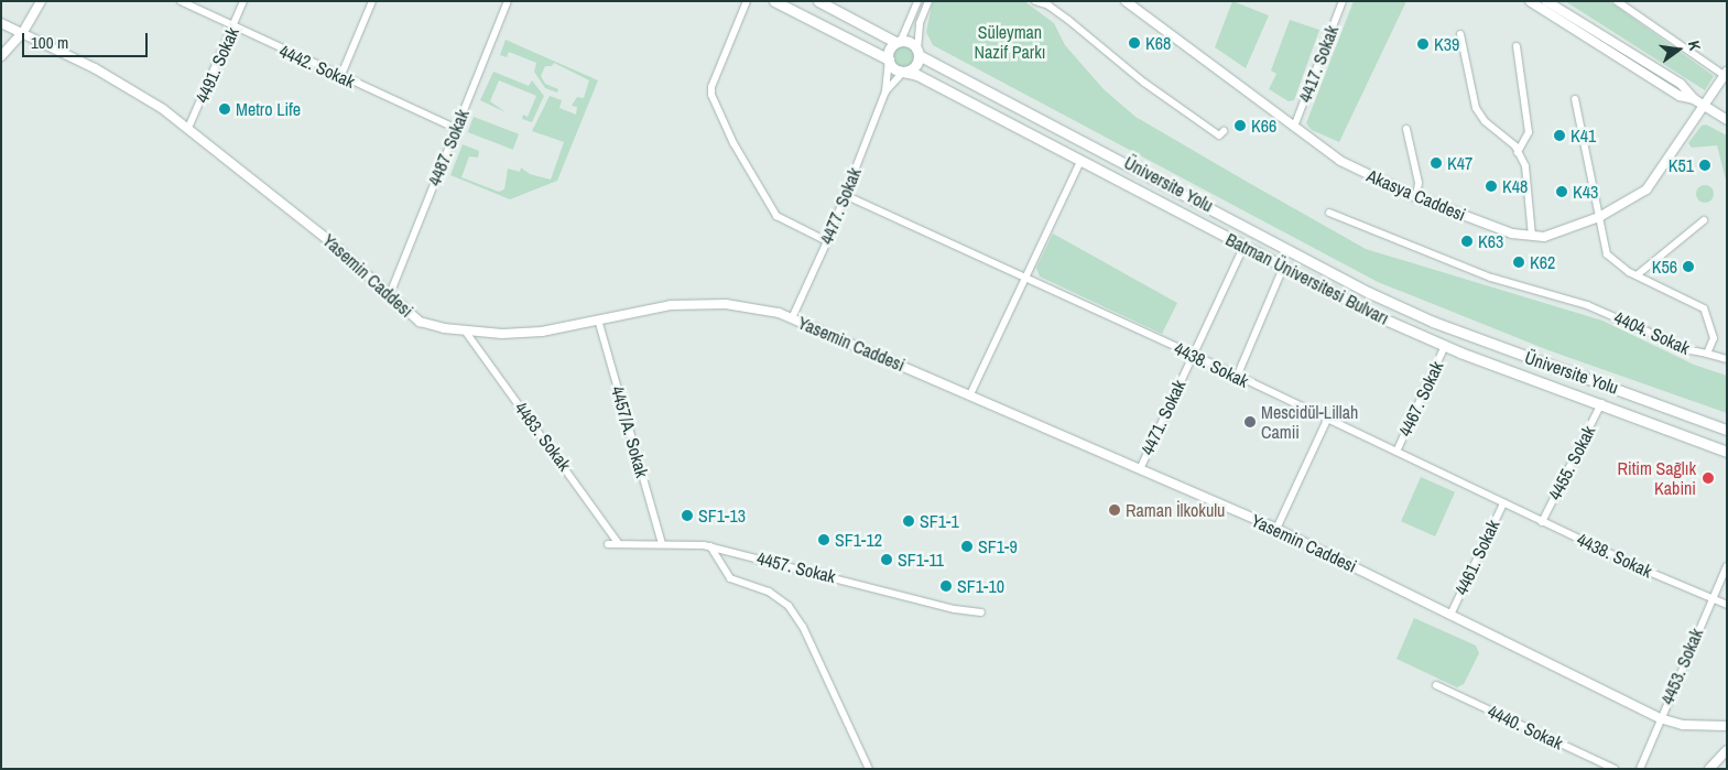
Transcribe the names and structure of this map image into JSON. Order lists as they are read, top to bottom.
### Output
{
  "streets": {
    "main road": ["Üniversite Yolu", "Batman Üniversitesi Bulvarı"],
    "street": [
      "4417. Sokak",
      "4491. Sokak",
      "4442. Sokak",
      "4487. Sokak",
      "Akasya Caddesi",
      "4477. Sokak",
      "Yasemin Caddesi",
      "4404. Sokak",
      "4438. Sokak",
      "4467. Sokak",
      "4471. Sokak",
      "4457/A. Sokak",
      "4483. Sokak",
      "4455. Sokak",
      "4461. Sokak",
      "4457. Sokak",
      "4453. Sokak",
      "4440. Sokak"
    ]
  },
  "crossings": [
    ["4417. Sokak", "Akasya Caddesi"],
    ["4491. Sokak", "4442. Sokak"],
    ["4491. Sokak", "Yasemin Caddesi"],
    ["4442. Sokak", "4487. Sokak"],
    ["4487. Sokak", "Yasemin Caddesi"],
    ["Üniversite Yolu", "Batman Üniversitesi Bulvarı"],
    ["Akasya Caddesi", "4404. Sokak"],
    ["4477. Sokak", "Yasemin Caddesi"],
    ["4477. Sokak", "4438. Sokak"],
    ["Yasemin Caddesi", "4471. Sokak"],
    ["Yasemin Caddesi", "4457/A. Sokak"],
    ["Yasemin Caddesi", "4483. Sokak"],
    ["Yasemin Caddesi", "4461. Sokak"],
    ["Yasemin Caddesi", "4453. Sokak"],
    ["Batman Üniversitesi Bulvarı", "4467. Sokak"],
    ["Batman Üniversitesi Bulvarı", "4471. Sokak"],
    ["Batman Üniversitesi Bulvarı", "4455. Sokak"],
    ["4438. Sokak", "4467. Sokak"],
    ["4438. Sokak", "4471. Sokak"],
    ["4438. Sokak", "4455. Sokak"],
    ["4438. Sokak", "4461. Sokak"],
    ["4438. Sokak", "4453. Sokak"],
    ["4457/A. Sokak", "4457. Sokak"],
    ["4483. Sokak", "4457. Sokak"]
  ],
  "parks": ["Süleyman Nazif Parkı"],
  "places": [
    "K68",
    "K39",
    "Metro Life",
    "K66",
    "K41",
    "K47",
    "K51",
    "K48",
    "K43",
    "K63",
    "K62",
    "K56",
    "Mescidül-Lillah Camii",
    "Ritim Sağlık Kabini",
    "Raman İlkokulu",
    "SF1-13",
    "SF1-1",
    "SF1-12",
    "SF1-9",
    "SF1-11",
    "SF1-10"
  ],
  "scale_bar": "100 m",
  "north": "right"
}
